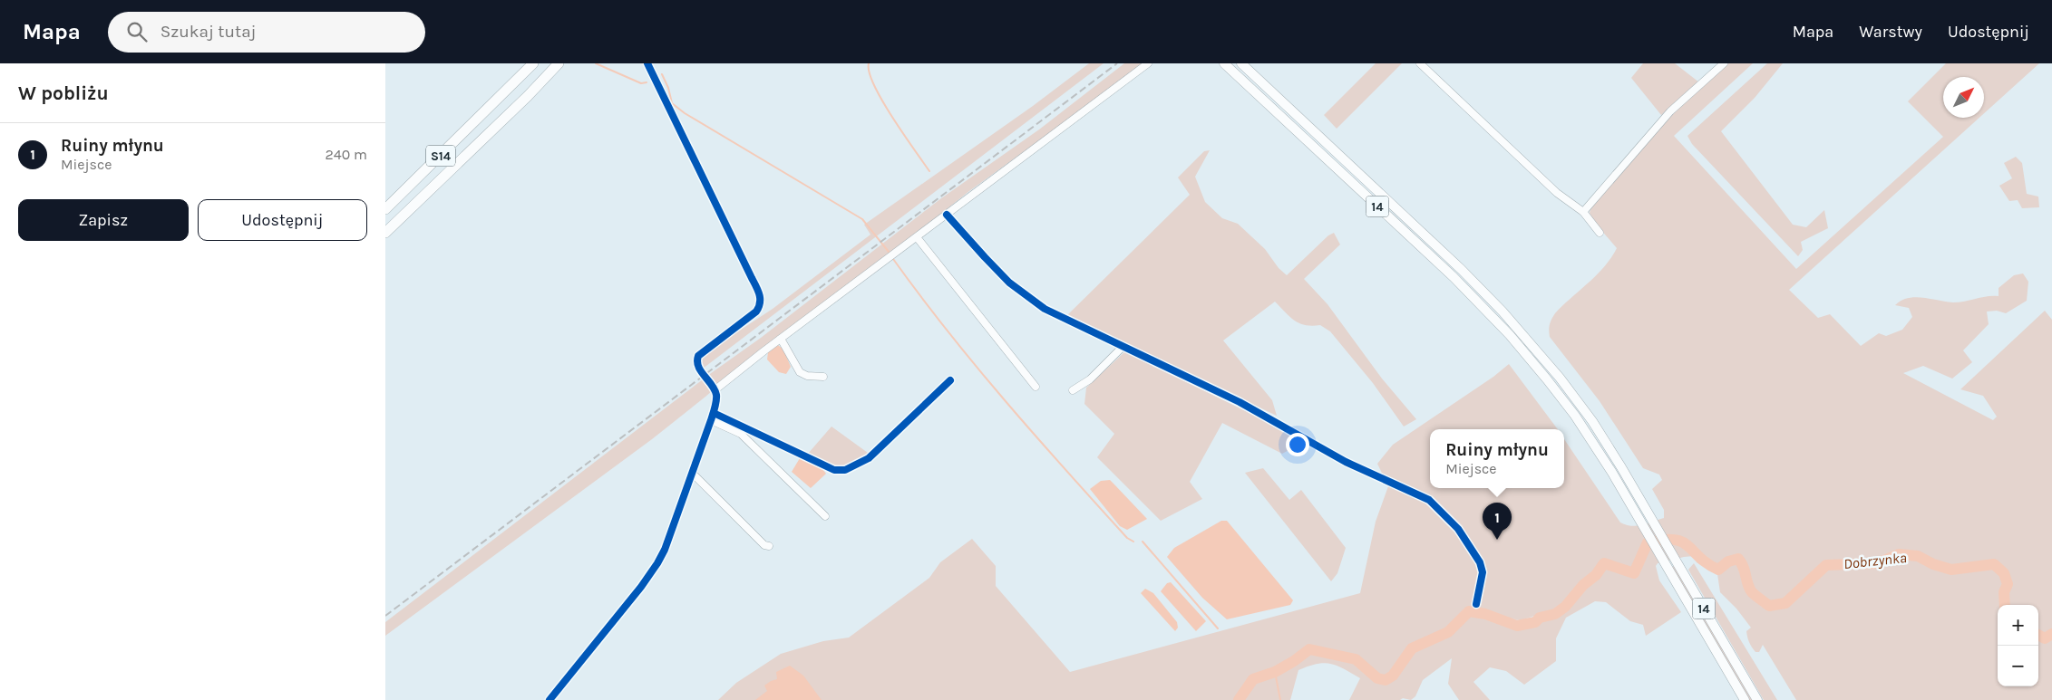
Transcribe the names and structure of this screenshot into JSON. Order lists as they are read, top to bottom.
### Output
{
  "streets": {
    "highway": ["S14"],
    "main road": ["14"]
  },
  "water": ["Dobrzynka"],
  "north": "top right",
  "page": {
    "header": "Mapa",
    "search": "Szukaj tutaj",
    "nav": ["Mapa", "Warstwy", "Udostępnij"],
    "heading": "W pobliżu",
    "list": [
      {
        "mark": "1",
        "name": "Ruiny młynu",
        "note": "Miejsce",
        "value": "240 m"
      }
    ],
    "buttons": ["Zapisz", "Udostępnij"],
    "popup": ["Ruiny młynu", "Miejsce"],
    "pins": "1",
    "map_buttons": ["+", "−"]
  }
}
